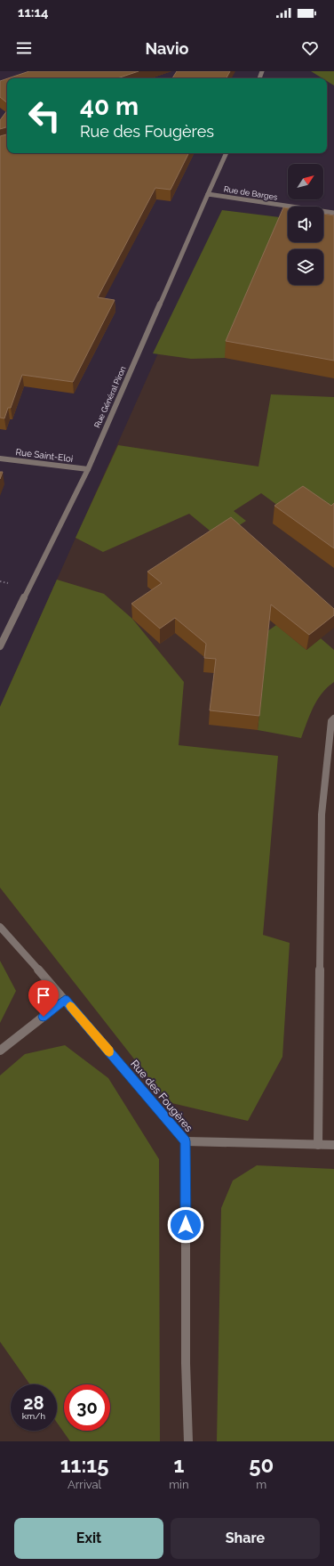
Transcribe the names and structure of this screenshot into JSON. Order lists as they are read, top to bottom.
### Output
{
  "streets": {
    "street": [
      "Rue de Barges",
      "Rue Général Piron",
      "Rue Saint-Eloi",
      "Rue des Fougères"
    ]
  },
  "crossings": [
    ["Rue de Barges", "Rue Général Piron"],
    ["Rue Général Piron", "Rue Saint-Eloi"]
  ],
  "north": "top right",
  "page": {
    "status": "11:14",
    "header": "Navio",
    "turn": ["40 m", "Rue des Fougères"],
    "speed": "28 km/h",
    "limit": "30",
    "eta": [
      "11:15",
      "Arrival",
      "1",
      "min",
      "50",
      "m"
    ],
    "buttons": ["Exit", "Share"]
  }
}
